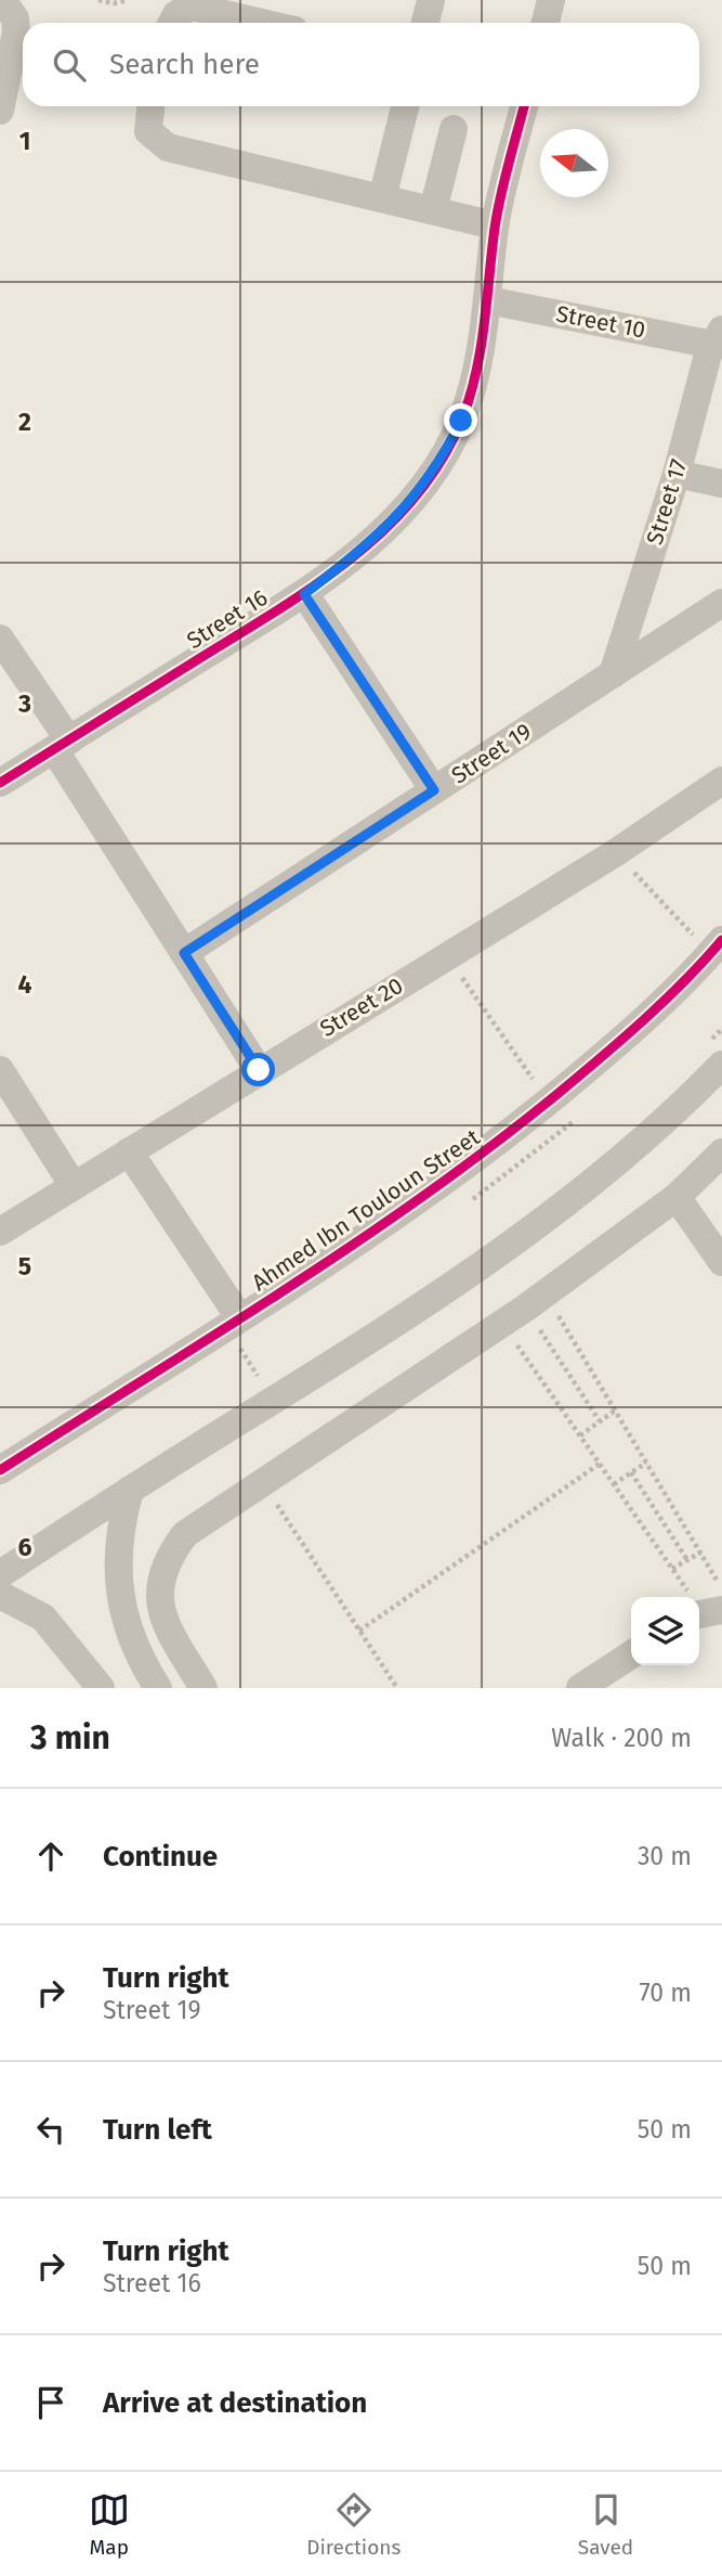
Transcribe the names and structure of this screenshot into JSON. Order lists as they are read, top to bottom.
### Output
{
  "streets": {
    "street": [
      "Street 10",
      "Street 17",
      "Street 16",
      "Street 19",
      "Street 20",
      "Ahmed Ibn Touloun Street"
    ]
  },
  "crossings": [
    ["Street 10", "Street 17"],
    ["Street 10", "Street 16"],
    ["Street 17", "Street 19"]
  ],
  "north": "left",
  "page": {
    "search": "Search here",
    "heading": ["3 min", "Walk · 200 m"],
    "list": [
      ["Continue", "30 m"],
      ["Turn right", "Street 19", "70 m"],
      ["Turn left", "50 m"],
      ["Turn right", "Street 16", "50 m"],
      "Arrive at destination"
    ],
    "nav": ["Map", "Directions", "Saved"]
  },
  "grid": {
    "rows": [
      "1",
      "2",
      "3",
      "4",
      "5",
      "6"
    ]
  }
}
